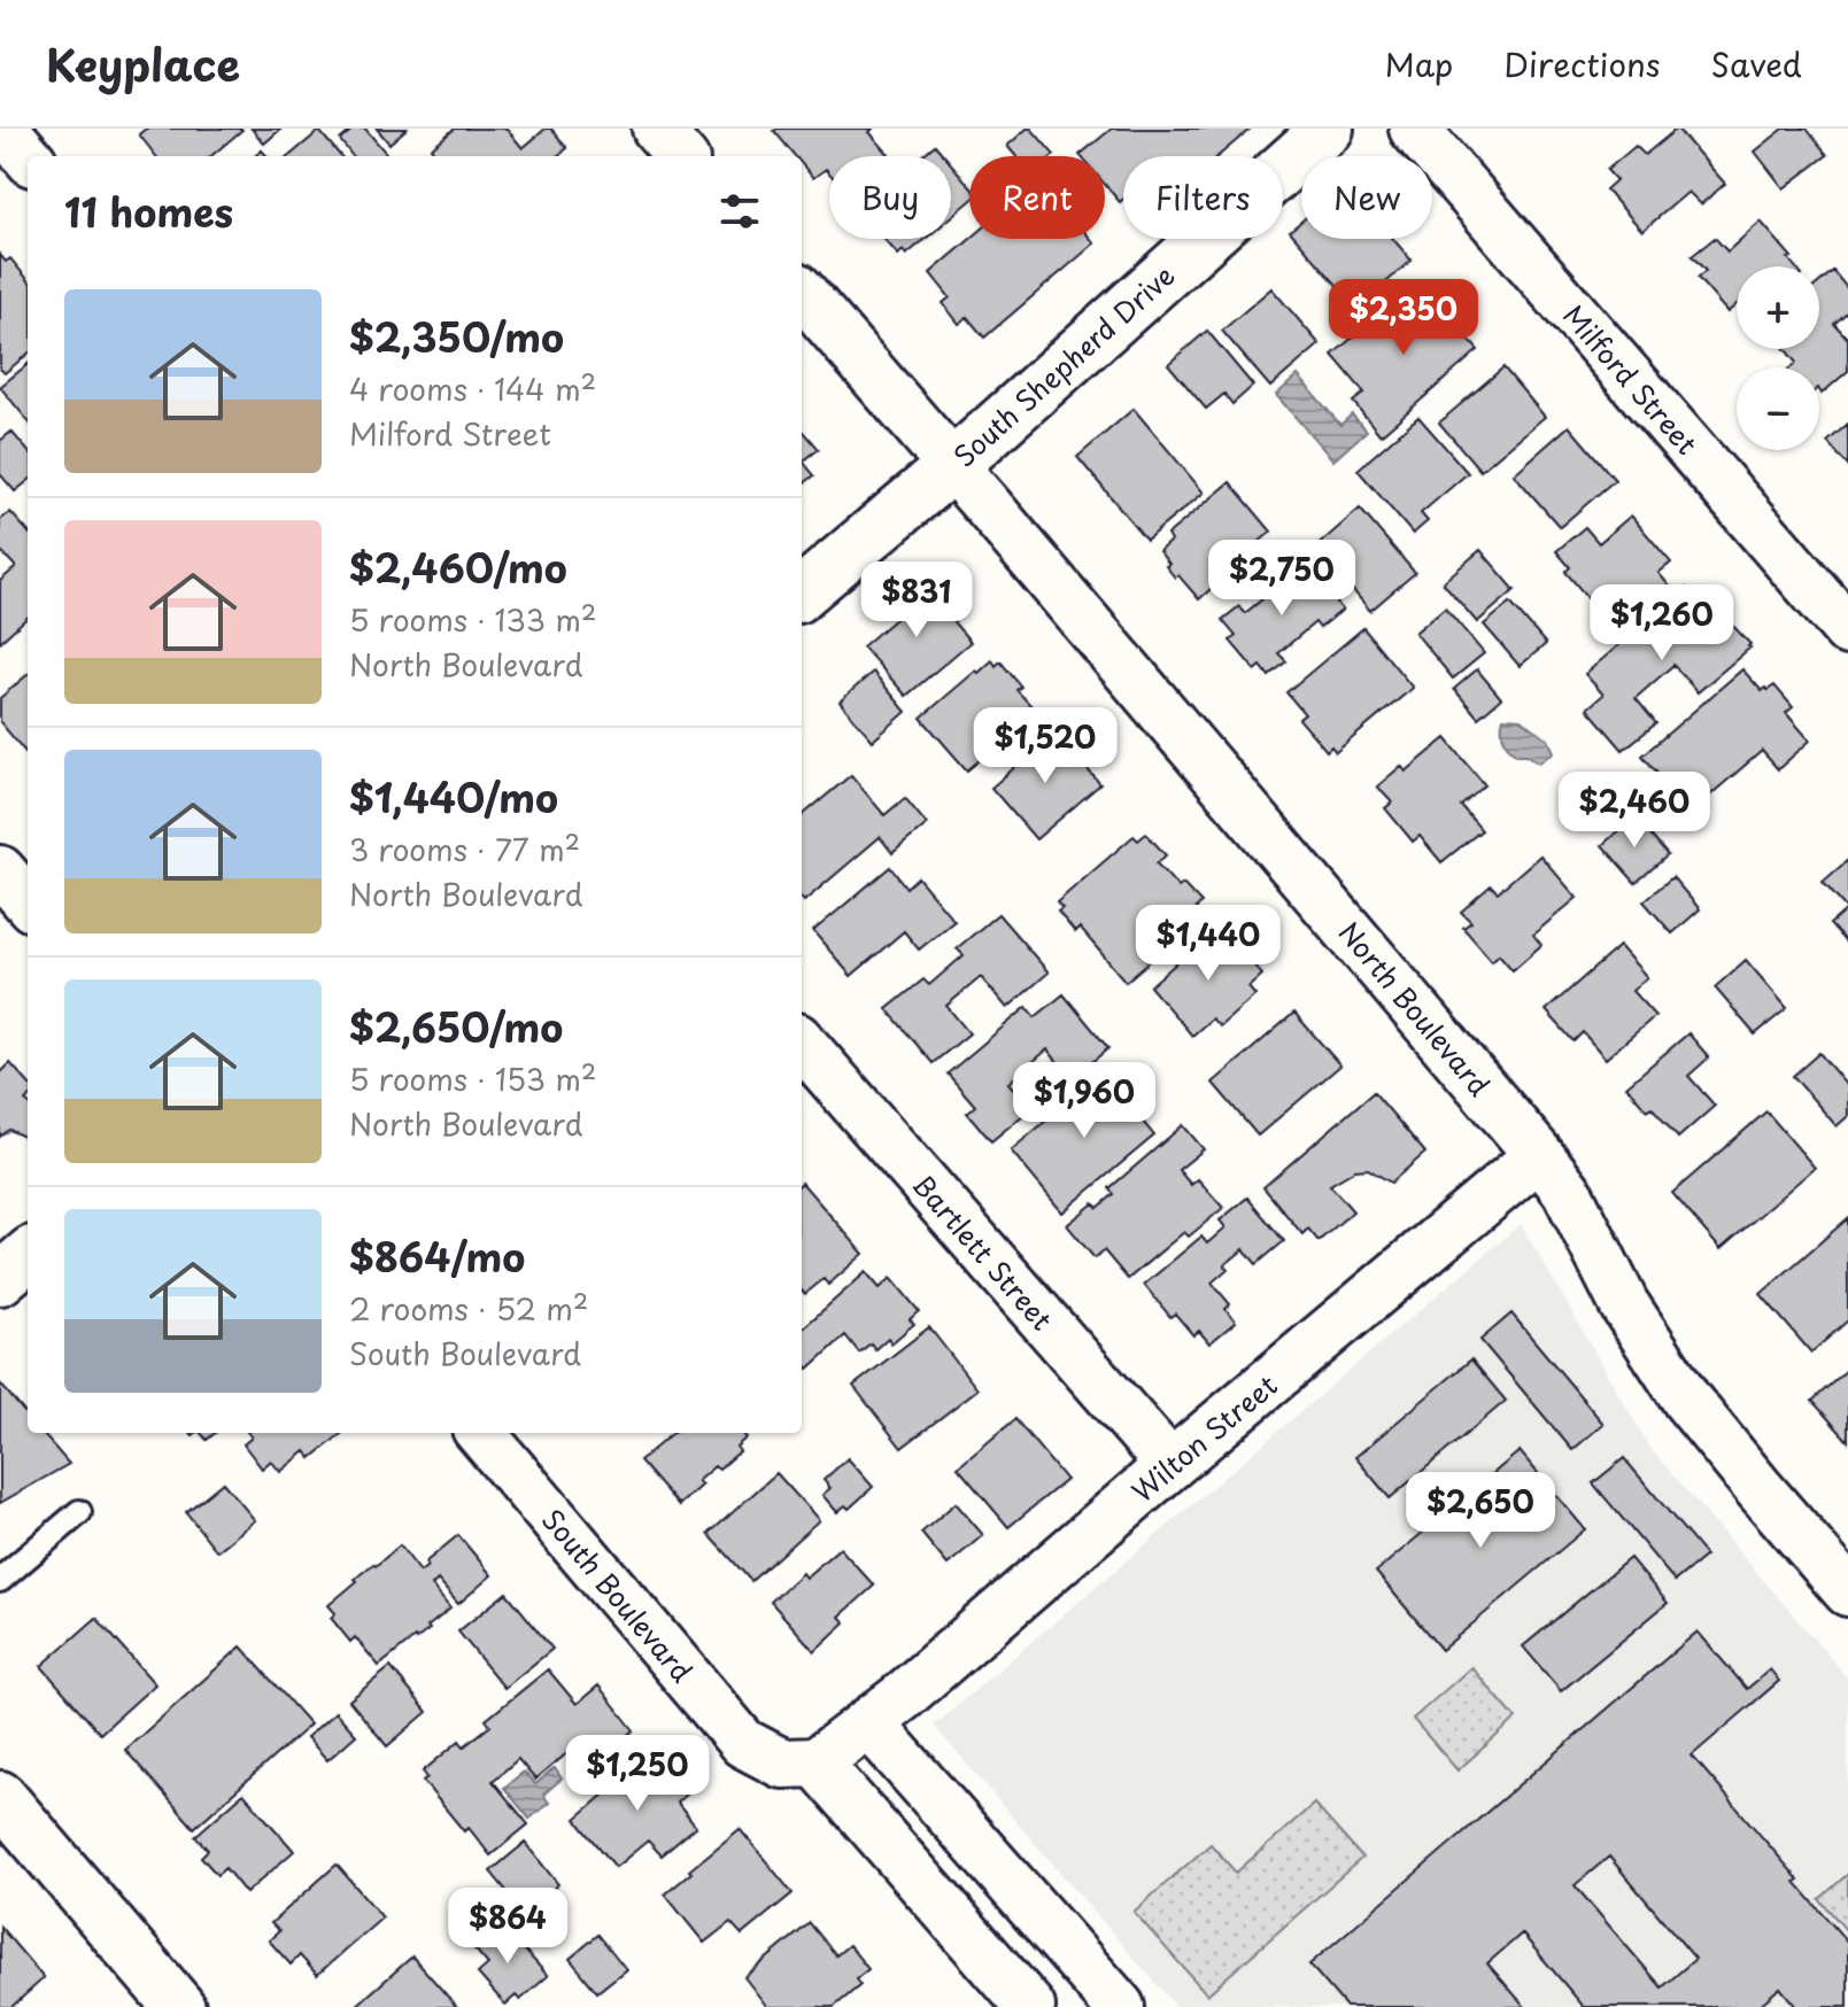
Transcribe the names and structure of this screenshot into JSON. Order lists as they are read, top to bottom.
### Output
{
  "streets": {
    "main road": ["South Shepherd Drive"],
    "street": [
      "Milford Street",
      "North Boulevard",
      "Bartlett Street",
      "Wilton Street",
      "South Boulevard"
    ]
  },
  "crossings": [
    ["South Shepherd Drive", "North Boulevard"],
    ["North Boulevard", "Wilton Street"],
    ["Bartlett Street", "Wilton Street"]
  ],
  "page": {
    "header": "Keyplace",
    "nav": ["Map", "Directions", "Saved"],
    "chip": [
      "Buy",
      "Rent",
      "Filters",
      "New"
    ],
    "heading": "11 homes",
    "map_buttons": ["+", "−"],
    "list": [
      {
        "name": "$2,350/mo",
        "note": "4 rooms · 144 m² · Milford Street"
      },
      {
        "name": "$2,460/mo",
        "note": "5 rooms · 133 m² · North Boulevard"
      },
      {
        "name": "$1,440/mo",
        "note": "3 rooms · 77 m² · North Boulevard"
      },
      {
        "name": "$2,650/mo",
        "note": "5 rooms · 153 m² · North Boulevard"
      },
      {
        "name": "$864/mo",
        "note": "2 rooms · 52 m² · South Boulevard"
      }
    ],
    "price": [
      "$2,350",
      "$2,750",
      "$831",
      "$1,260",
      "$1,520",
      "$2,460",
      "$1,440",
      "$1,960",
      "$2,650",
      "$1,250",
      "$864"
    ]
  }
}
